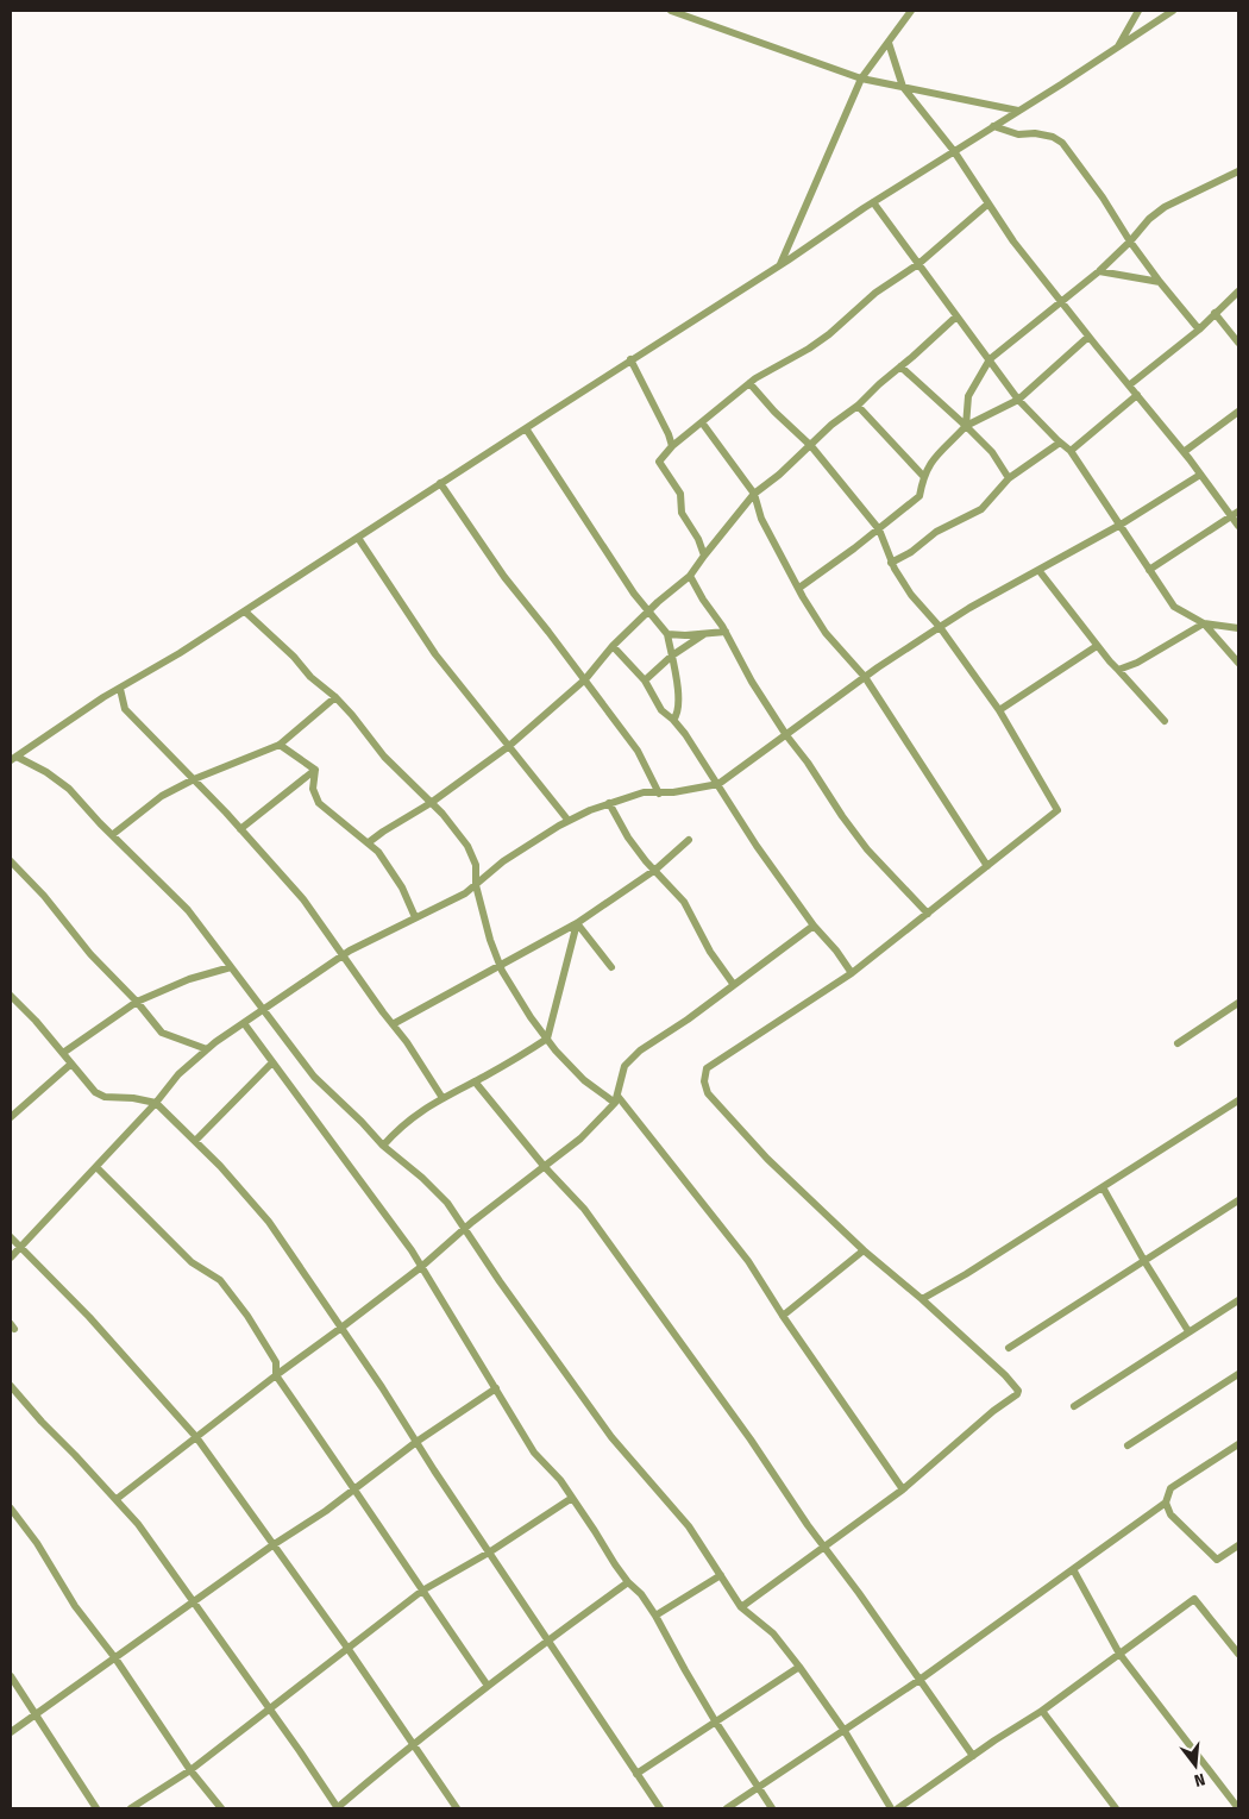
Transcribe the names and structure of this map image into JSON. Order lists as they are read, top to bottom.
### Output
{
  "north": "bottom"
}
